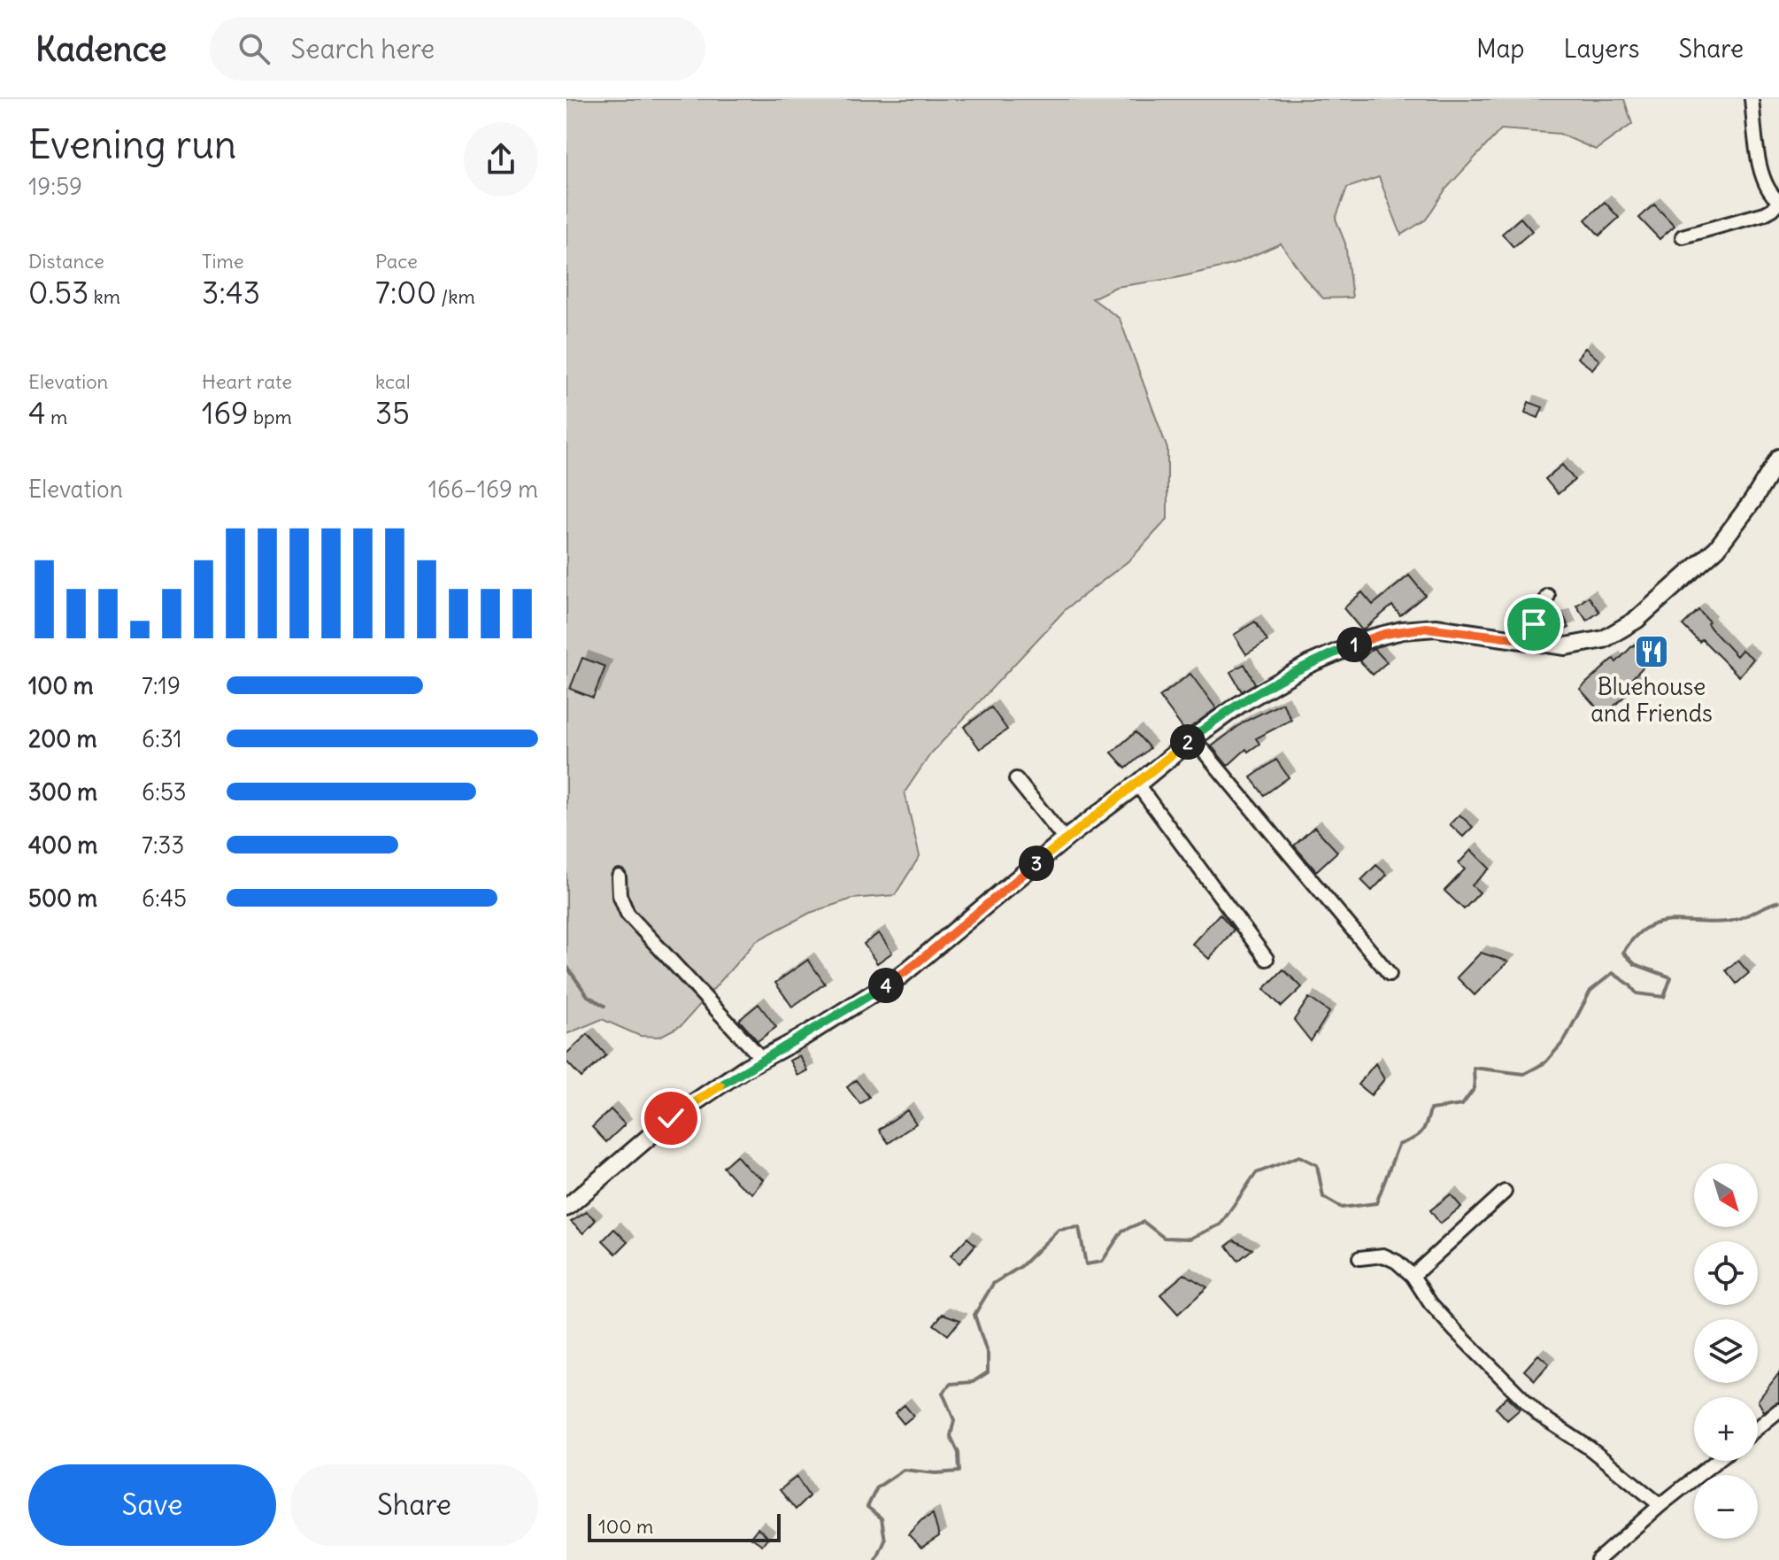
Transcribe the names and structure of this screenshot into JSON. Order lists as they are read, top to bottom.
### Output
{
  "places": {
    "restaurant": ["Bluehouse and Friends"]
  },
  "scale_bar": "100 m",
  "north": "bottom right",
  "page": {
    "header": "Kadence",
    "search": "Search here",
    "nav": ["Map", "Layers", "Share"],
    "heading": ["Evening run", "19:59"],
    "stats": [
      ["Distance", "0.53 km"],
      ["Time", "3:43"],
      ["Pace", "7:00 /km"],
      ["Elevation", "4 m"],
      ["Heart rate", "169 bpm"],
      ["kcal", "35"]
    ],
    "chart": ["Elevation", "166–169 m"],
    "pins": [
      "1",
      "2",
      "3",
      "4"
    ],
    "list": [
      {
        "name": "100 m",
        "note": "7:19"
      },
      {
        "name": "200 m",
        "note": "6:31"
      },
      {
        "name": "300 m",
        "note": "6:53"
      },
      {
        "name": "400 m",
        "note": "7:33"
      },
      {
        "name": "500 m",
        "note": "6:45"
      }
    ],
    "map_buttons": ["+", "−"],
    "buttons": ["Save", "Share"],
    "scale": "100 m"
  }
}
